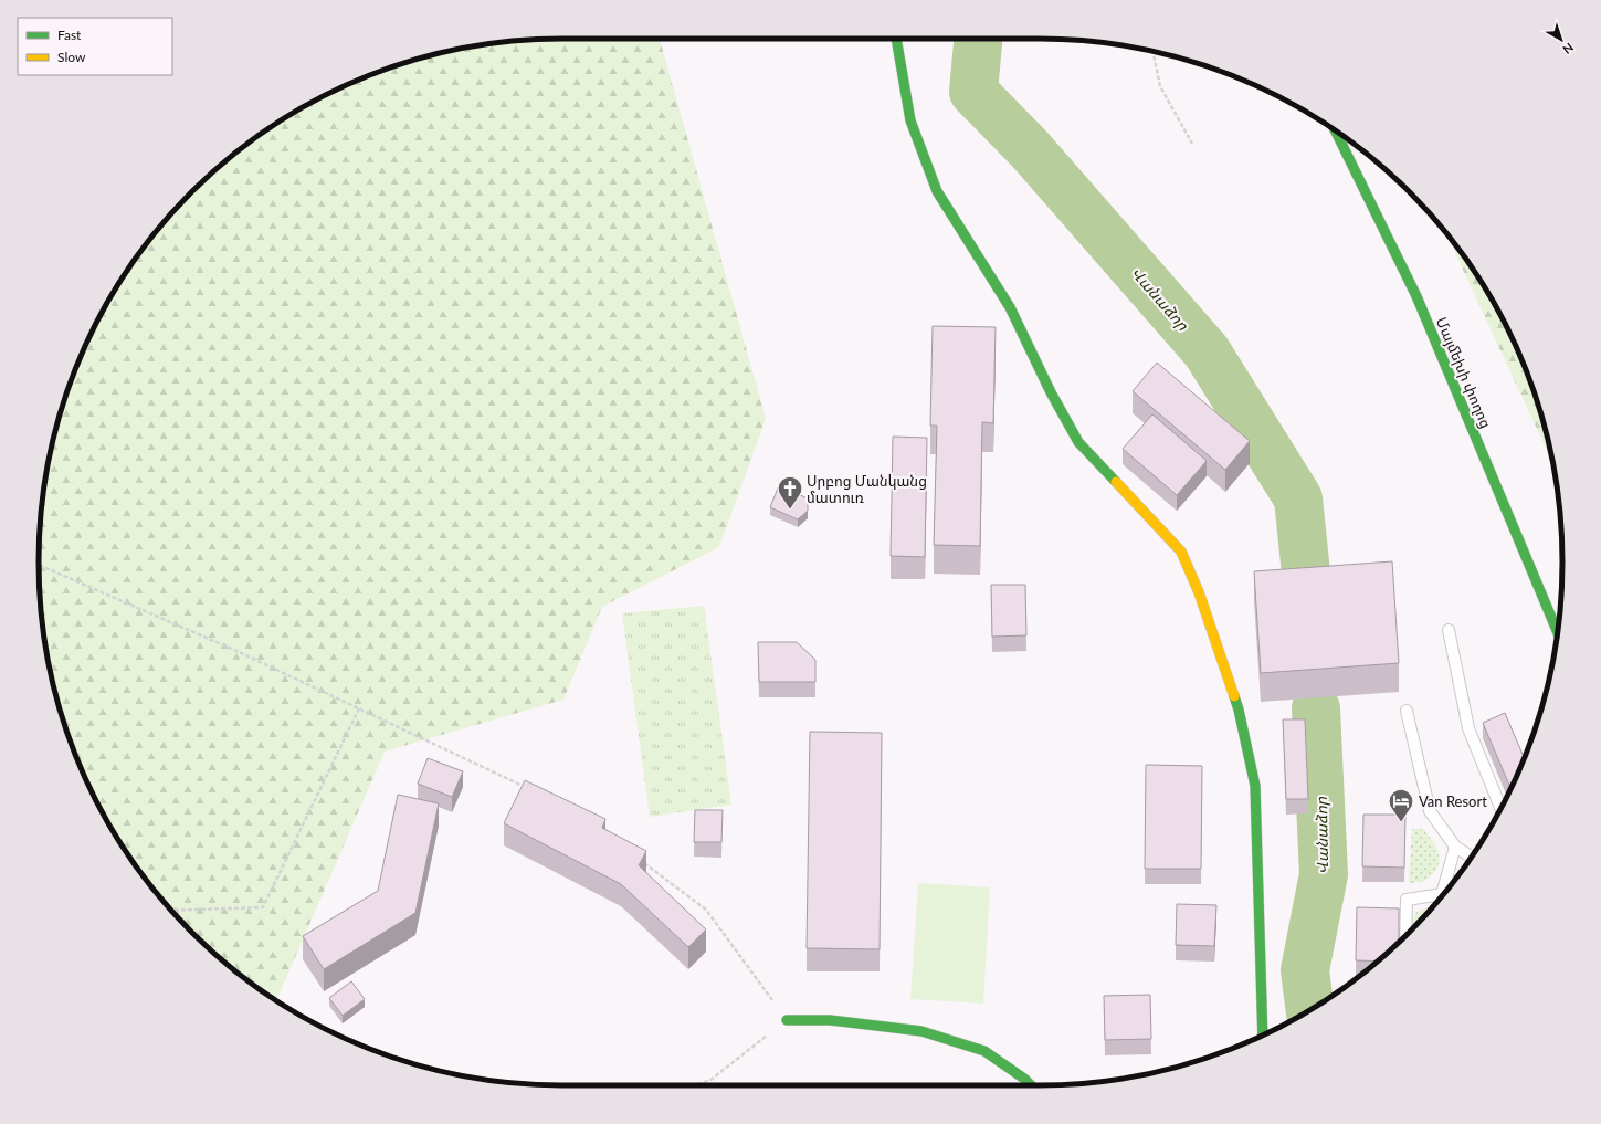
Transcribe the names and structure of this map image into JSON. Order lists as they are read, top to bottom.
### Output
{
  "streets": {
    "street": ["Մայմեխի փողոց"]
  },
  "water": ["Վանաձոր"],
  "places": {
    "church": ["Սրբոց Մանկանց մատուռ"],
    "hotel": ["Van Resort"]
  },
  "legend": ["Fast", "Slow"],
  "north": "bottom right"
}
